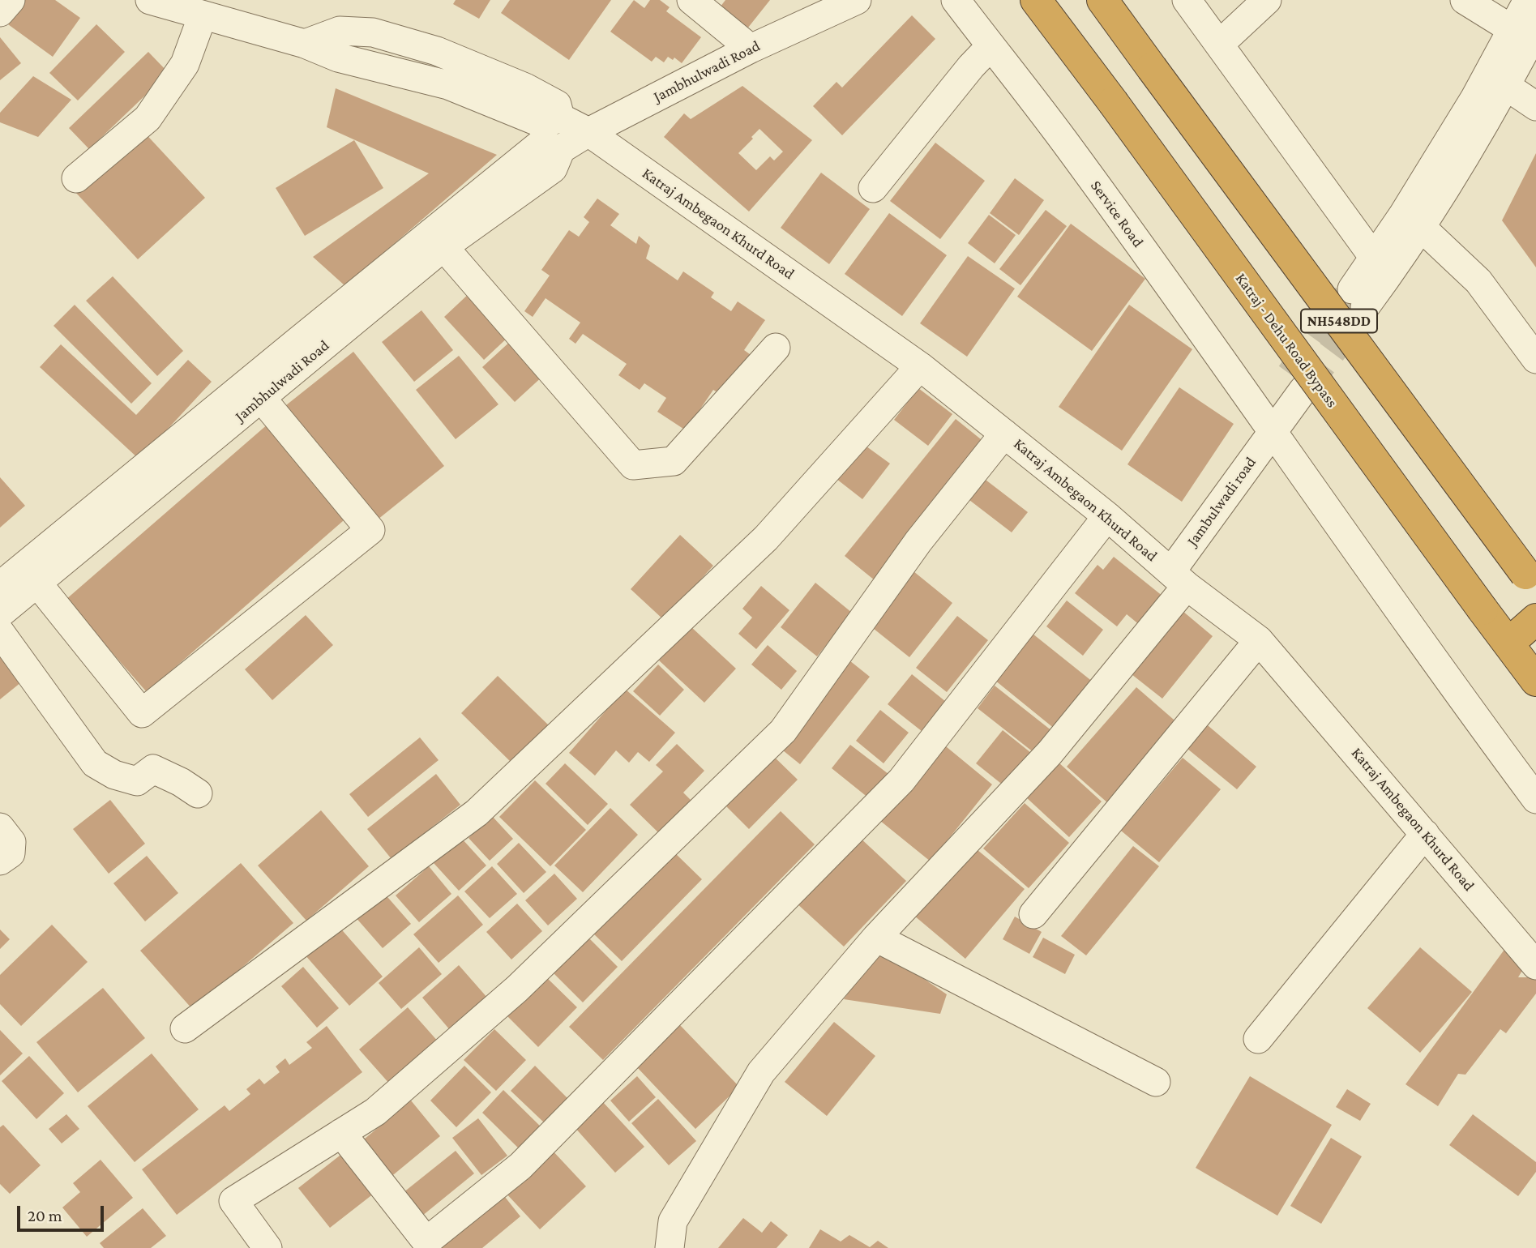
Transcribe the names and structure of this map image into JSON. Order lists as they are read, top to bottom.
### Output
{
  "streets": {
    "highway": ["NH548DD", "Katraj - Dehu Road Bypass"],
    "street": [
      "Jambhulwadi Road",
      "Service Road",
      "Katraj Ambegaon Khurd Road",
      "Jambulwadi road"
    ]
  },
  "crossings": [
    ["Jambhulwadi Road", "Katraj Ambegaon Khurd Road"],
    ["Service Road", "Jambulwadi road"],
    ["Katraj Ambegaon Khurd Road", "Jambulwadi road"]
  ],
  "scale_bar": "20 m"
}
